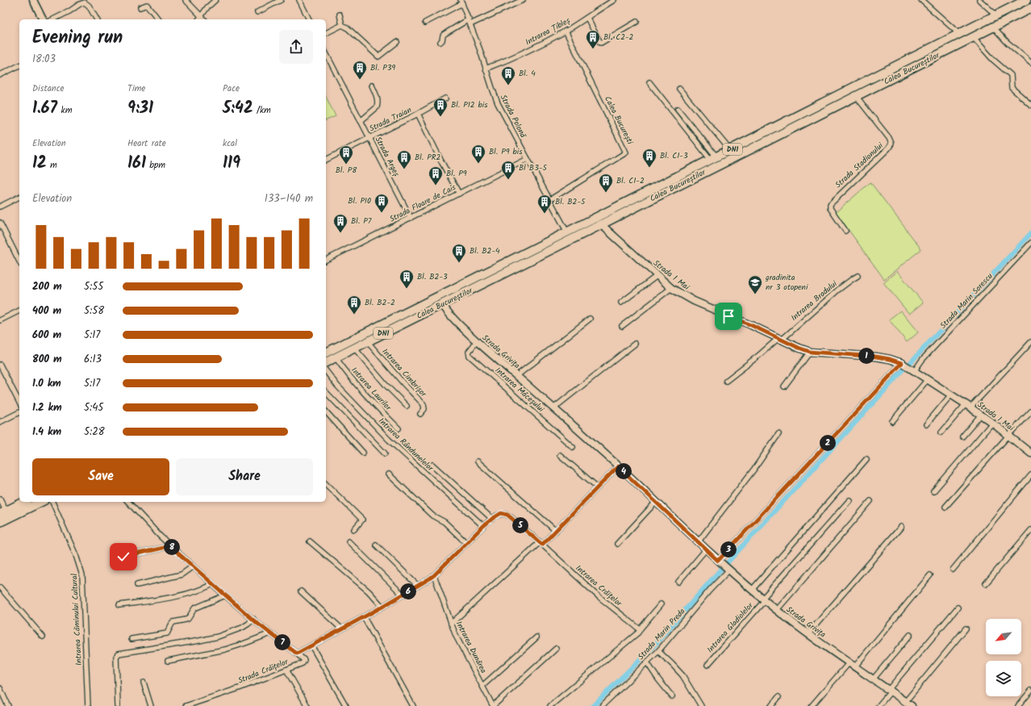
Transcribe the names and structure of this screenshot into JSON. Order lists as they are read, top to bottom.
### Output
{
  "streets": {
    "highway": ["Calea Bucureștilor", "DN1"],
    "street": [
      "Intrarea Țibleș",
      "Strada Polonă",
      "Strada Traian",
      "Calea București",
      "Strada Argeș",
      "Strada Stadionului",
      "Strada Floare de Cais",
      "Strada 1 Mai",
      "Intrarea Bradului",
      "Strada Marin Sorescu",
      "Strada Grivița",
      "Intrarea Cimbrișor",
      "Intrarea Laurilor",
      "Intrarea Măceșului",
      "Intrarea Rândunelelor",
      "Intrarea Crăițelor",
      "Intrarea Căminului Cultural",
      "Intrarea Gladiolelor",
      "Strada Marin Preda",
      "Intrarea Dunărea",
      "Strada Crăițelor"
    ]
  },
  "crossings": [
    ["Intrarea Țibleș", "Strada Polonă"],
    ["Intrarea Țibleș", "Calea București"],
    ["Calea Bucureștilor", "Strada Polonă"],
    ["Calea Bucureștilor", "Strada Stadionului"],
    ["Calea Bucureștilor", "Strada 1 Mai"],
    ["Calea Bucureștilor", "Strada Grivița"],
    ["Calea Bucureștilor", "Intrarea Cimbrișor"],
    ["Calea Bucureștilor", "Intrarea Laurilor"],
    ["Strada Polonă", "Calea București"],
    ["Strada Polonă", "Strada Floare de Cais"],
    ["Strada Traian", "Strada Argeș"],
    ["Strada Traian", "Strada Floare de Cais"],
    ["Strada Argeș", "Strada Floare de Cais"],
    ["Strada 1 Mai", "Intrarea Bradului"],
    ["Strada 1 Mai", "Strada Marin Sorescu"],
    ["Strada Grivița", "Intrarea Măceșului"],
    ["Strada Grivița", "Intrarea Gladiolelor"],
    ["Strada Grivița", "Strada Marin Preda"],
    ["Intrarea Rândunelelor", "Strada Crăițelor"],
    ["Intrarea Crăițelor", "Strada Crăițelor"],
    ["Intrarea Dunărea", "Strada Crăițelor"]
  ],
  "places": {
    "building": [
      "Bl. C2-2",
      "Bl. P39",
      "Bl. 4",
      "Bl. P12 bis",
      "Bl. P9 bis",
      "Bl. P8",
      "Bl. C1-3",
      "Bl. PR2",
      "Bl B3-5",
      "Bl. P9",
      "Bl. C1-2",
      "Bl. P10",
      "Bl. B2-5",
      "Bl. P7",
      "Bl. B2-4",
      "Bl. B2-3",
      "Bl. B2-2"
    ],
    "school or university": ["gradinita nr 3 otopeni"]
  },
  "north": "bottom left",
  "page": {
    "heading": ["Evening run", "18:03"],
    "stats": [
      ["Distance", "1.67 km"],
      ["Time", "9:31"],
      ["Pace", "5:42 /km"],
      ["Elevation", "12 m"],
      ["Heart rate", "161 bpm"],
      ["kcal", "119"]
    ],
    "chart": ["Elevation", "133–140 m"],
    "list": [
      {
        "name": "200 m",
        "note": "5:55"
      },
      {
        "name": "400 m",
        "note": "5:58"
      },
      {
        "name": "600 m",
        "note": "5:17"
      },
      {
        "name": "800 m",
        "note": "6:13"
      },
      {
        "name": "1.0 km",
        "note": "5:17"
      },
      {
        "name": "1.2 km",
        "note": "5:45"
      },
      {
        "name": "1.4 km",
        "note": "5:28"
      }
    ],
    "pins": [
      "1",
      "2",
      "4",
      "5",
      "8",
      "3",
      "6",
      "7"
    ],
    "buttons": ["Save", "Share"]
  }
}
